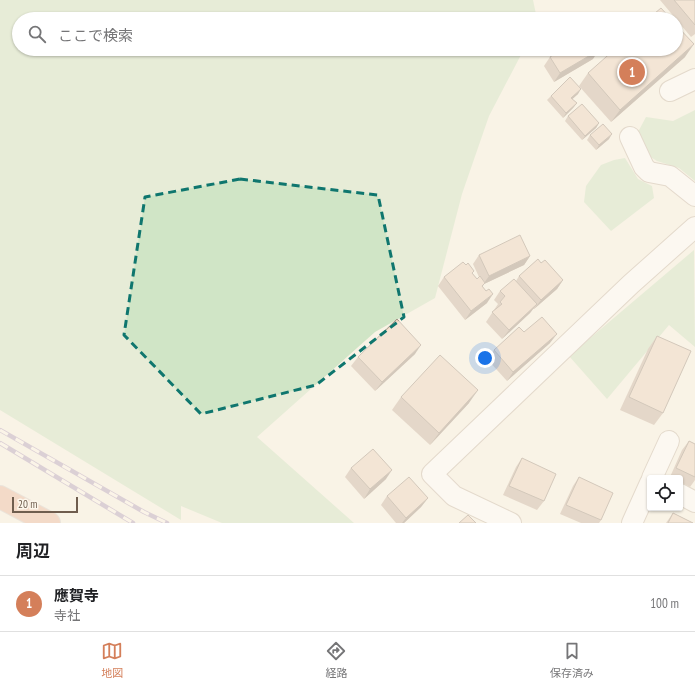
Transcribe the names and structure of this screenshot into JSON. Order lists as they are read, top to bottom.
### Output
{
  "scale_bar": "20 m",
  "page": {
    "search": "ここで検索",
    "pins": "1",
    "scale": "20 m",
    "heading": "周辺",
    "list": [
      {
        "mark": "1",
        "name": "應賀寺",
        "note": "寺社",
        "value": "100 m"
      }
    ],
    "nav": ["地図", "経路", "保存済み"]
  }
}
